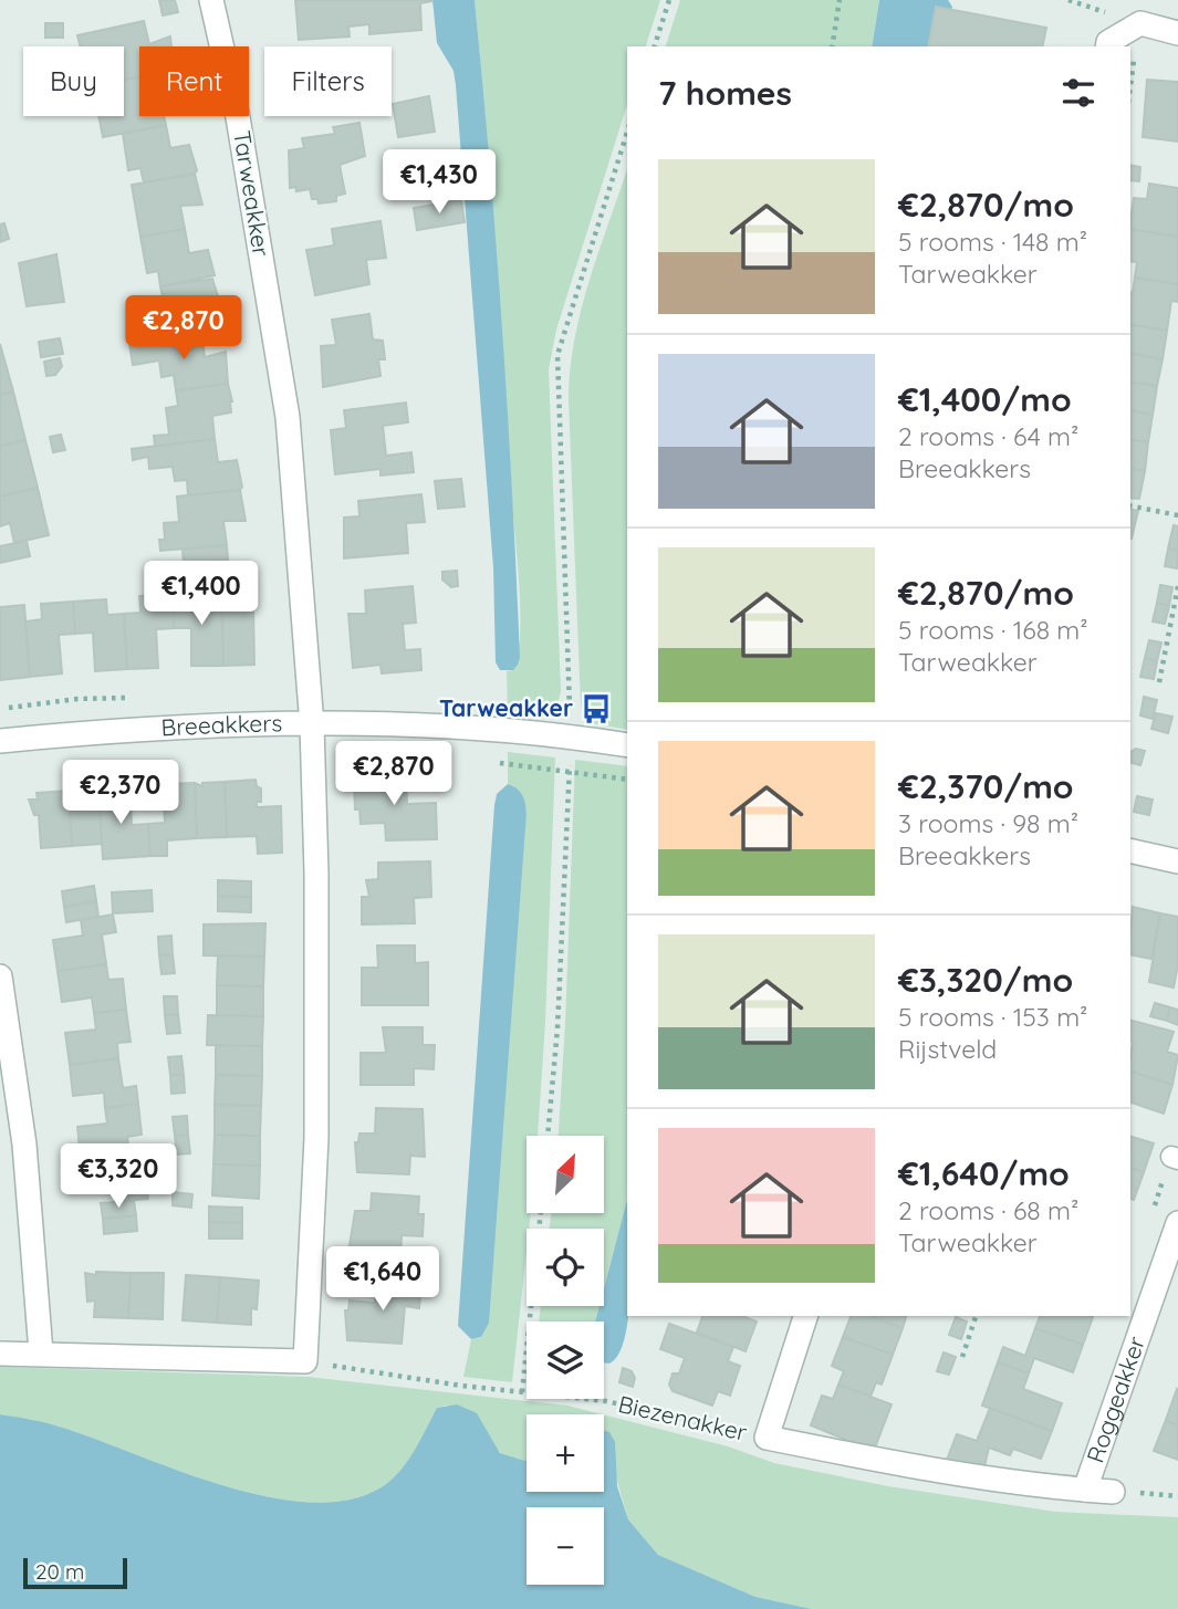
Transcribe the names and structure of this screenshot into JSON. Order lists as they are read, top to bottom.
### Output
{
  "streets": {
    "street": [
      "Tarweakker",
      "Breeakkers",
      "Roggeakker",
      "Biezenakker"
    ]
  },
  "crossings": [
    ["Tarweakker", "Breeakkers"],
    ["Tarweakker", "Biezenakker"],
    ["Roggeakker", "Biezenakker"]
  ],
  "places": {
    "bus stop": ["Tarweakker"]
  },
  "scale_bar": "20 m",
  "north": "top right",
  "page": {
    "chip": ["Buy", "Rent", "Filters"],
    "heading": "7 homes",
    "list": [
      {
        "name": "€2,870/mo",
        "note": "5 rooms · 148 m² · Tarweakker"
      },
      {
        "name": "€1,400/mo",
        "note": "2 rooms · 64 m² · Breeakkers"
      },
      {
        "name": "€2,870/mo",
        "note": "5 rooms · 168 m² · Tarweakker"
      },
      {
        "name": "€2,370/mo",
        "note": "3 rooms · 98 m² · Breeakkers"
      },
      {
        "name": "€3,320/mo",
        "note": "5 rooms · 153 m² · Rijstveld"
      },
      {
        "name": "€1,640/mo",
        "note": "2 rooms · 68 m² · Tarweakker"
      }
    ],
    "price": [
      "€1,430",
      "€2,870",
      "€1,400",
      "€2,870",
      "€2,370",
      "€3,320",
      "€1,640"
    ],
    "map_buttons": ["+", "−"],
    "scale": "20 m"
  }
}
